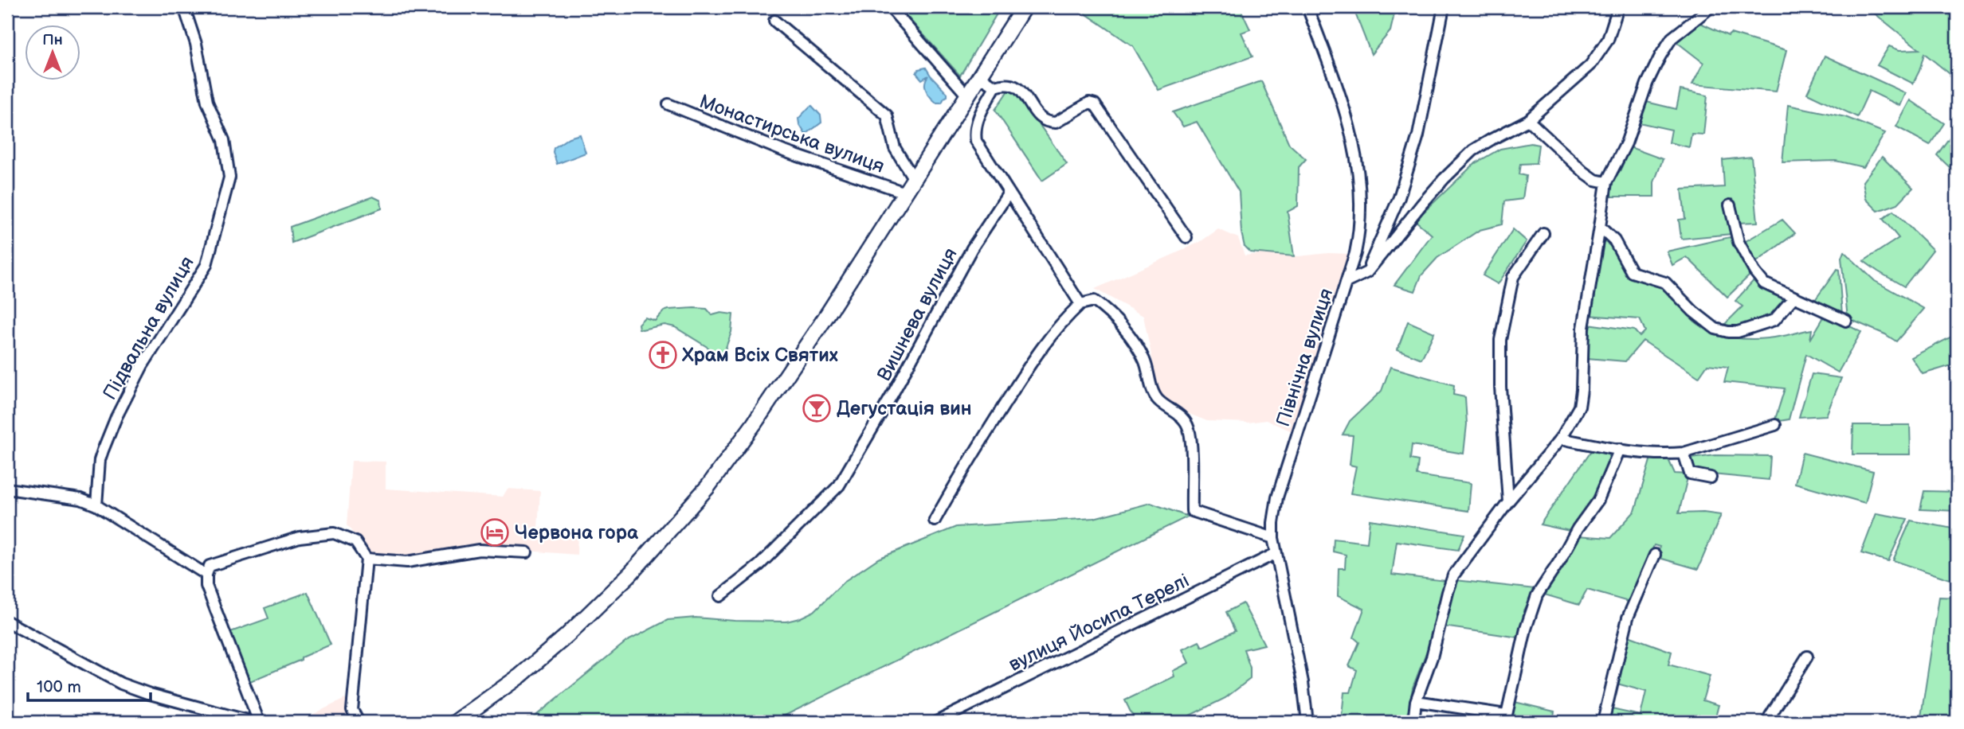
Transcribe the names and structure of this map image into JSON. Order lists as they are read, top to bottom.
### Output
{
  "streets": {
    "street": [
      "Монастирська вулиця",
      "Вишнева вулиця",
      "Підвальна вулиця",
      "Північна вулиця",
      "вулиця Йосипа Терелі"
    ]
  },
  "crossings": [
    ["Північна вулиця", "вулиця Йосипа Терелі"]
  ],
  "places": {
    "church": ["Храм Всіх Святих"],
    "bar": ["Дегустація вин"],
    "hotel": ["Червона гора"]
  },
  "scale_bar": "100 m",
  "north": "top"
}
